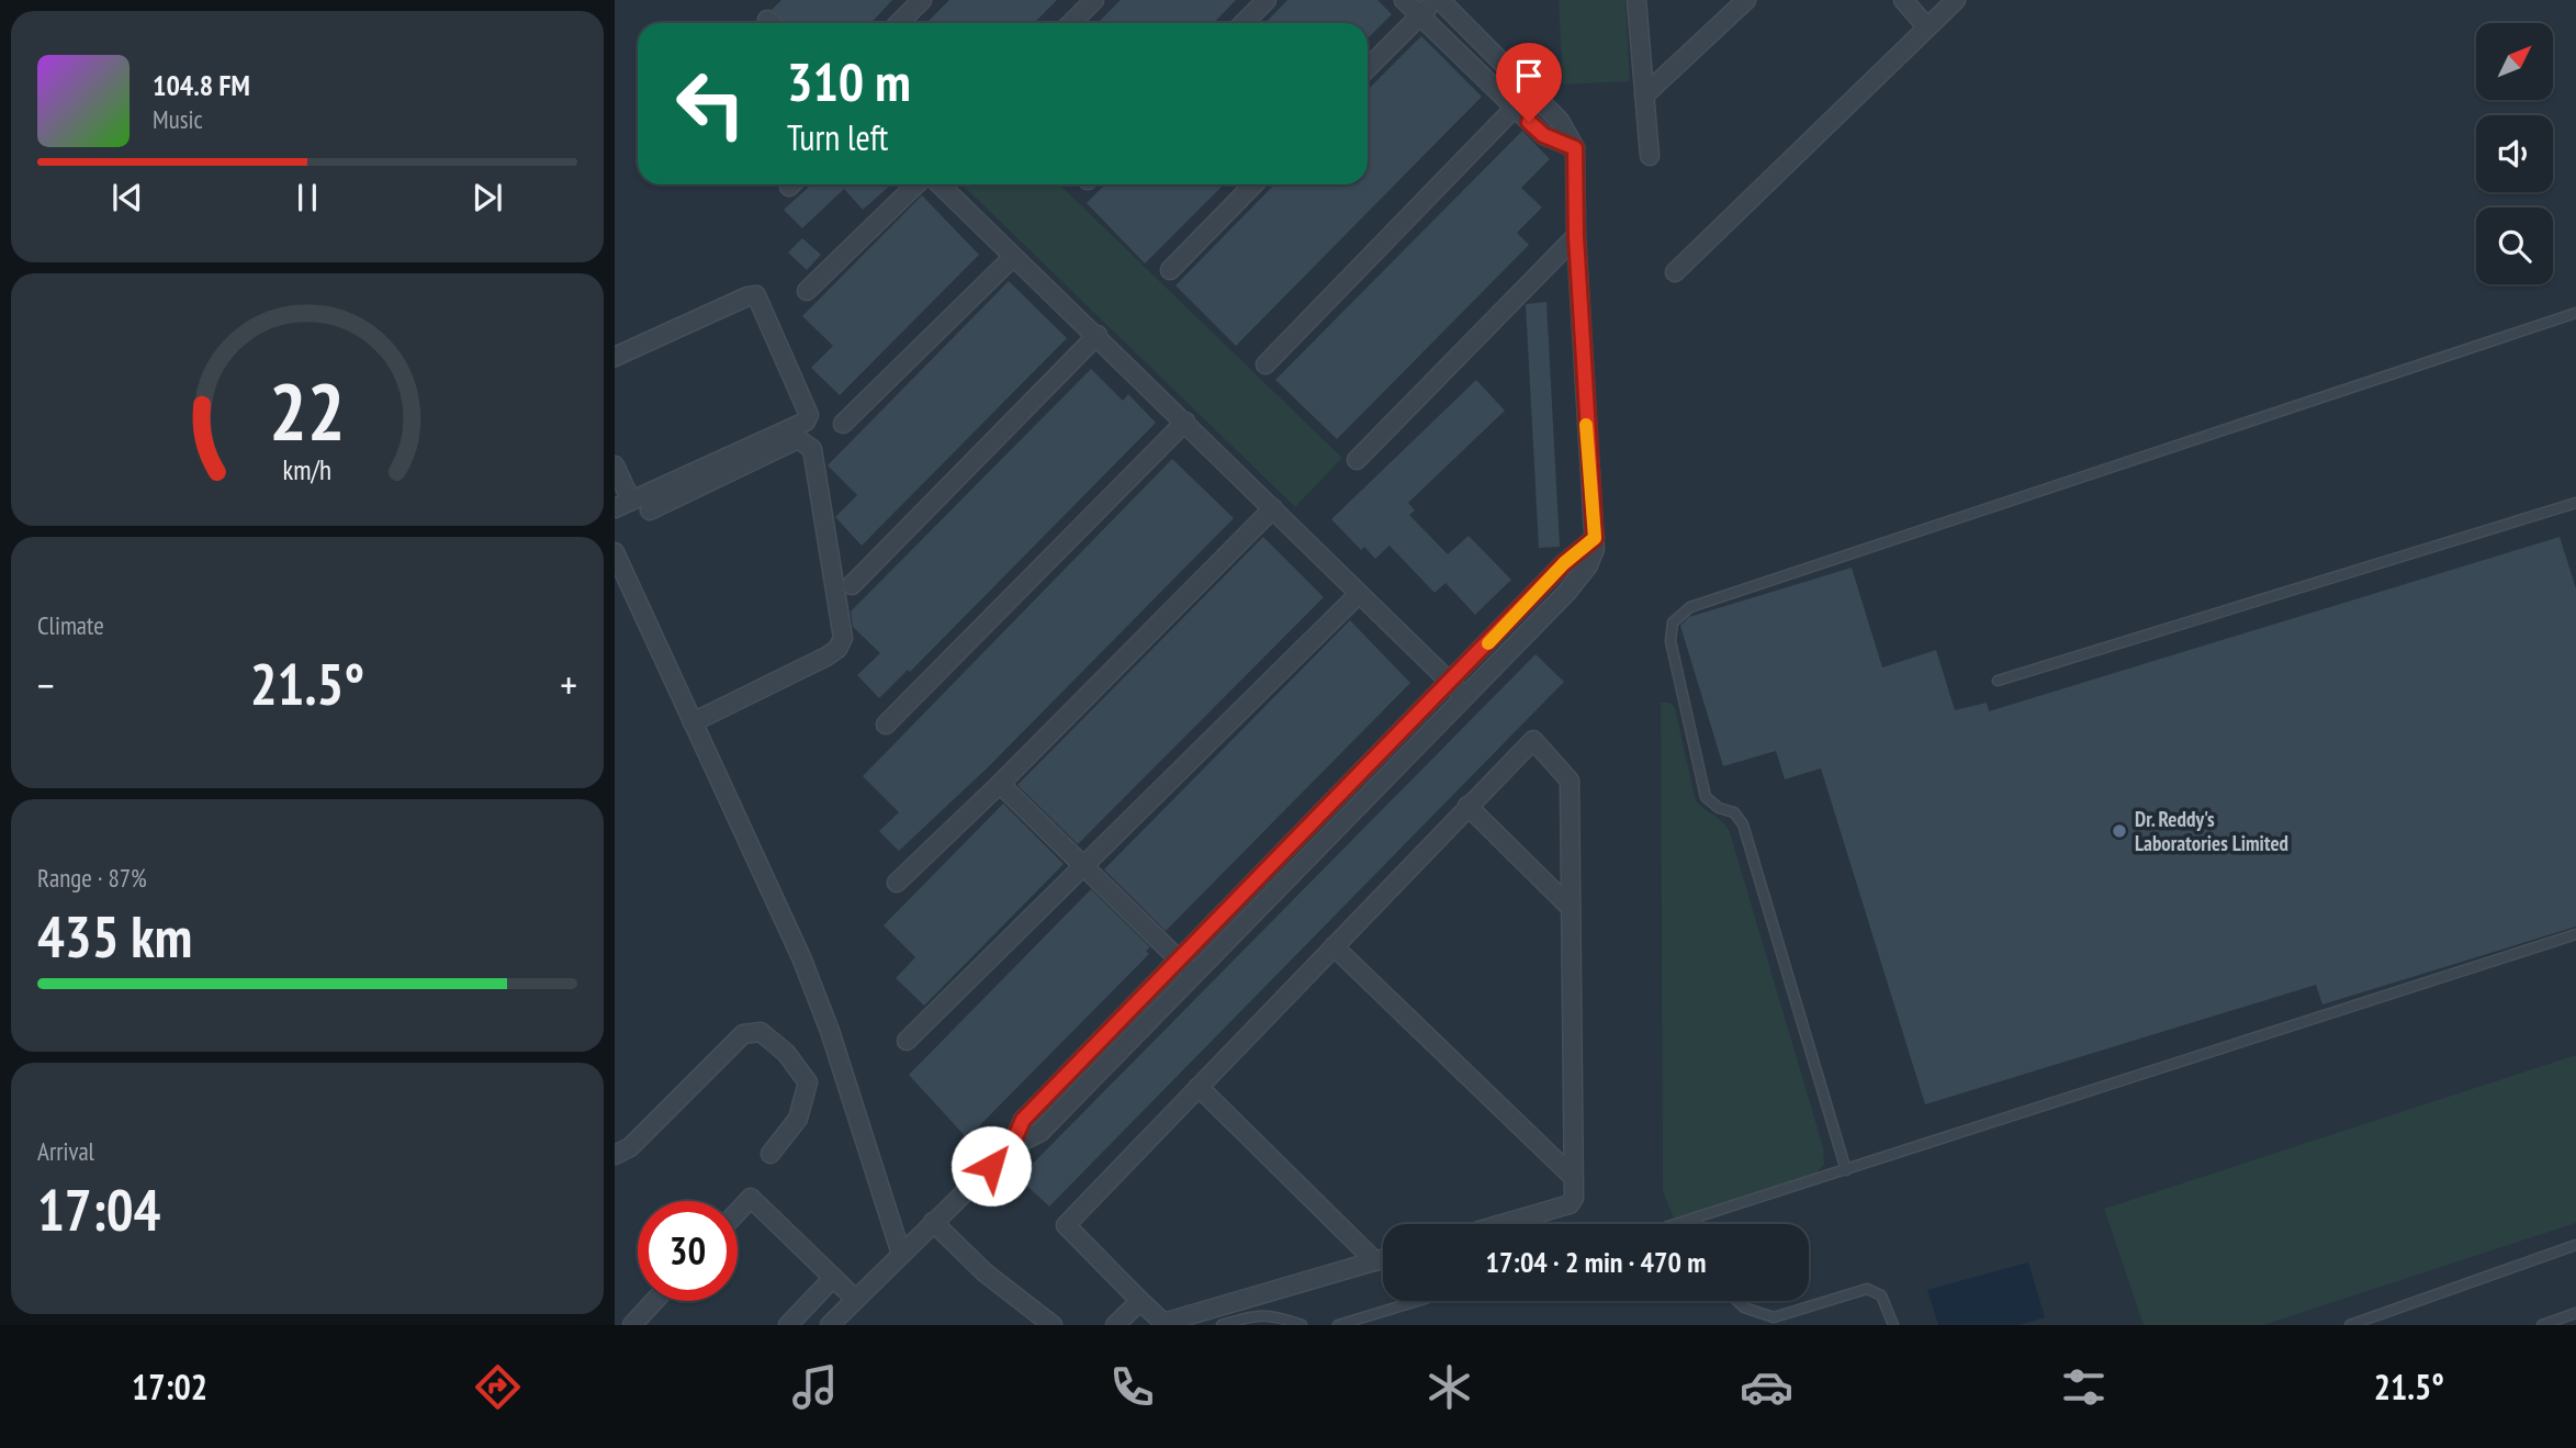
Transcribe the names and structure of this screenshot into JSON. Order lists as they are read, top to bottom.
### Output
{
  "places": ["Dr. Reddy's Laboratories Limited"],
  "north": "top right",
  "page": {
    "turn": ["310 m", "Turn left"],
    "song": ["104.8 FM", "Music"],
    "tile": [
      "Climate",
      ["Range · 87%", "435 km"],
      ["Arrival", "17:04"]
    ],
    "heat": ["−", "21.5°", "+"],
    "limit": "30",
    "trip": "17:04 · 2 min · 470 m",
    "tabs": ["17:02", "21.5°"],
    "gauge": ["22", "km/h"]
  }
}
